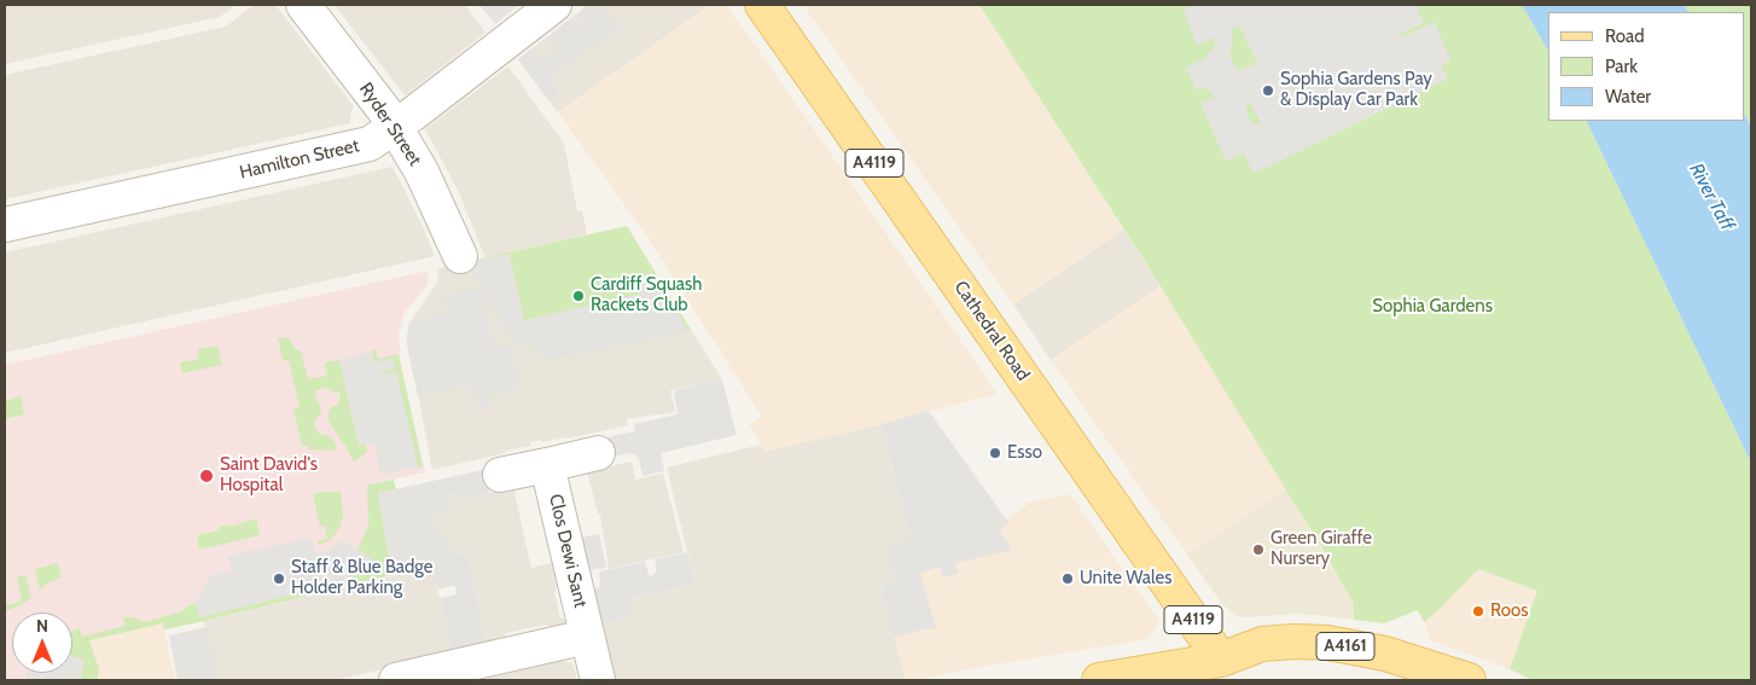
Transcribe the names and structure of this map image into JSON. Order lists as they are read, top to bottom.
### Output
{
  "streets": {
    "main road": ["A4119", "Cathedral Road", "A4161"],
    "street": ["Ryder Street", "Hamilton Street", "Clos Dewi Sant"]
  },
  "crossings": [
    ["Ryder Street", "Hamilton Street"],
    ["Cathedral Road", "A4161"]
  ],
  "water": ["River Taff"],
  "parks": ["Sophia Gardens"],
  "places": [
    "Sophia Gardens Pay & Display Car Park",
    "Cardiff Squash Rackets Club",
    "Esso",
    "Saint David's Hospital",
    "Green Giraffe Nursery",
    "Staff & Blue Badge Holder Parking",
    "Unite Wales",
    "Roos"
  ],
  "legend": ["Road", "Park", "Water"],
  "north": "top"
}
